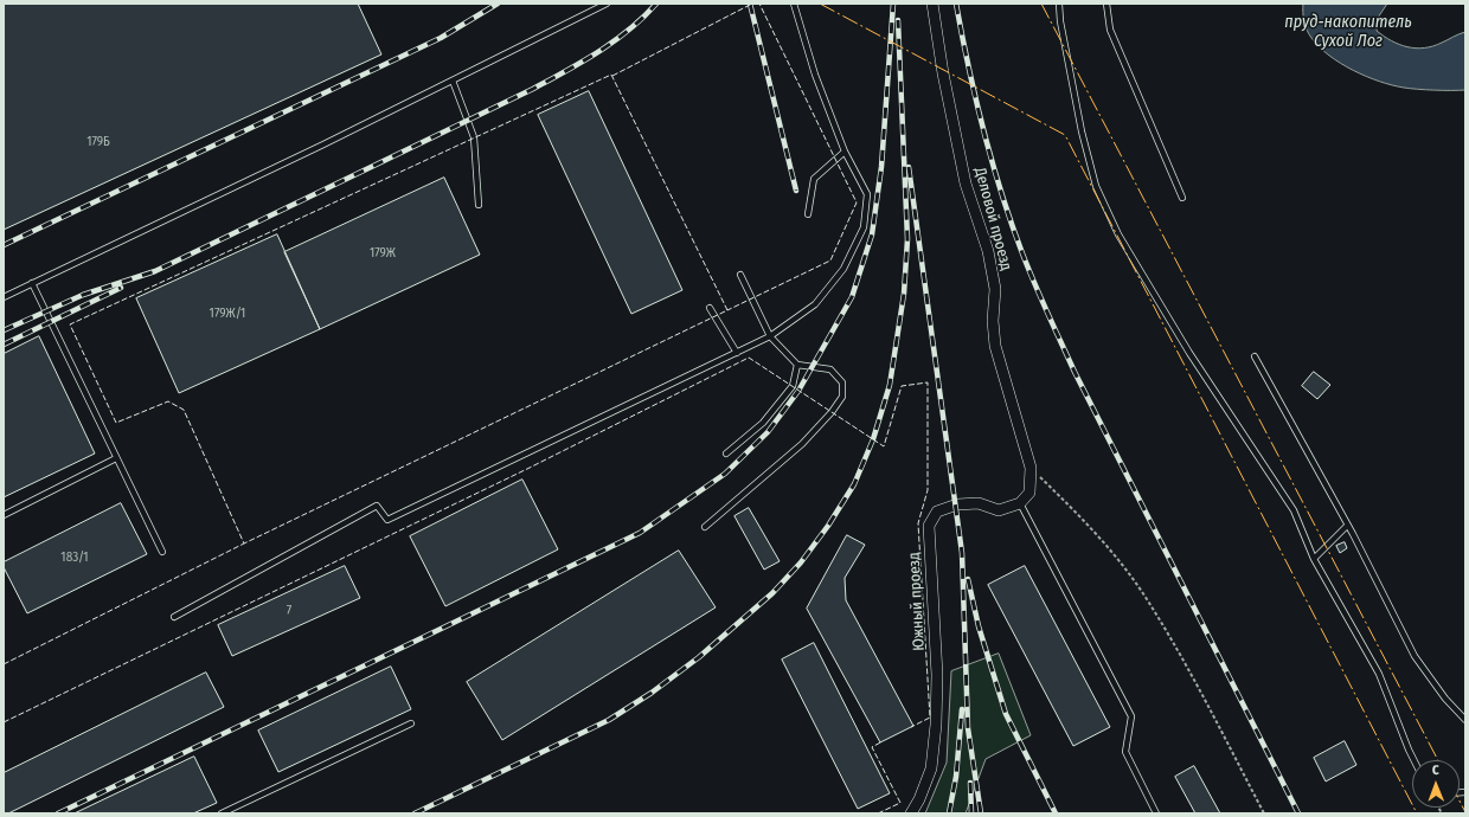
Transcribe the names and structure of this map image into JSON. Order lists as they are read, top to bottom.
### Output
{
  "streets": {
    "street": ["Деловой проезд", "Южный проезд"]
  },
  "water": ["пруд-накопитель Сухой Лог"],
  "house_numbers": [
    "179Б",
    "179Ж",
    "179Ж/1",
    "183/1",
    "7"
  ],
  "north": "top"
}
